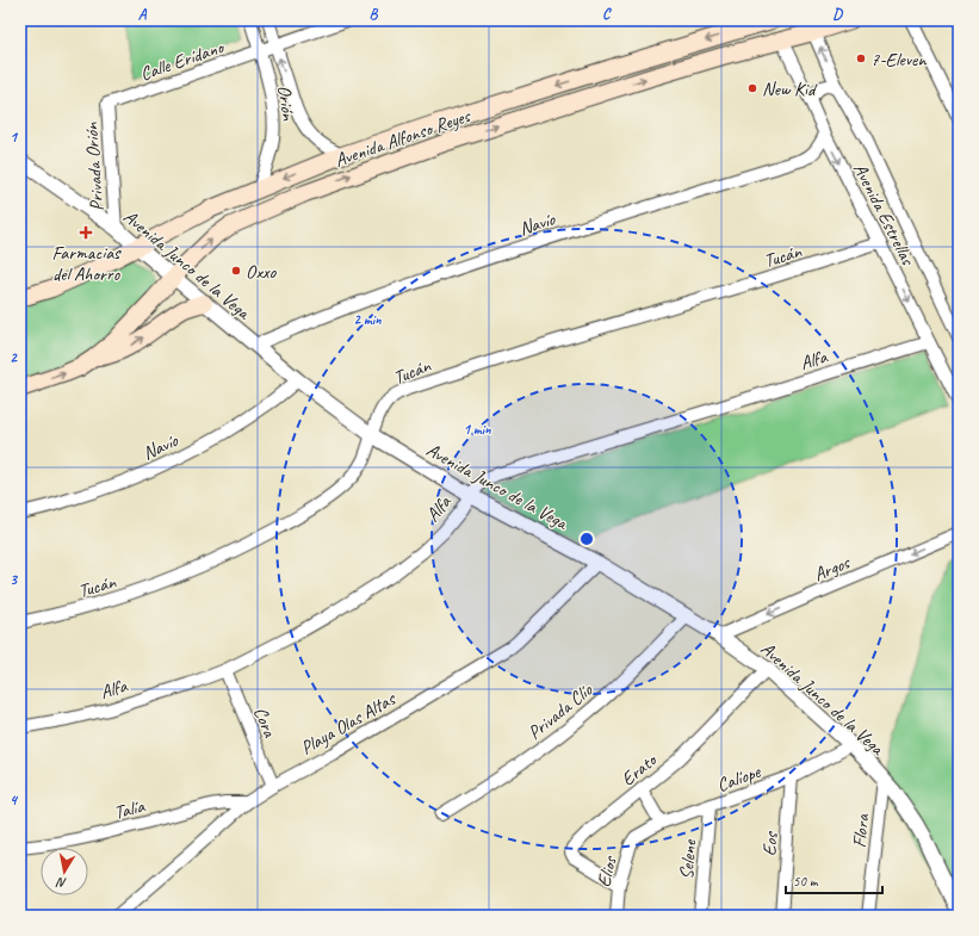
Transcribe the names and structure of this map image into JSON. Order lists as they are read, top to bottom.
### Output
{
  "streets": {
    "main road": ["Avenida Alfonso Reyes"],
    "street": [
      "Calle Erídano",
      "Orión",
      "Privada Orión",
      "Avenida Estrellas",
      "Navío",
      "Tucán",
      "Avenida Junco de la Vega",
      "Alfa",
      "Argos",
      "Privada Clío",
      "Cora",
      "Playa Olas Altas",
      "Erato",
      "Calíope",
      "Talía",
      "Flora",
      "Eos",
      "Selene",
      "Elios"
    ]
  },
  "crossings": [
    ["Calle Erídano", "Orión"],
    ["Calle Erídano", "Privada Orión"],
    ["Orión", "Avenida Alfonso Reyes"],
    ["Avenida Alfonso Reyes", "Avenida Estrellas"],
    ["Avenida Alfonso Reyes", "Avenida Junco de la Vega"],
    ["Privada Orión", "Avenida Junco de la Vega"],
    ["Avenida Estrellas", "Navío"],
    ["Avenida Estrellas", "Tucán"],
    ["Avenida Estrellas", "Alfa"],
    ["Navío", "Avenida Junco de la Vega"],
    ["Tucán", "Avenida Junco de la Vega"],
    ["Avenida Junco de la Vega", "Alfa"],
    ["Avenida Junco de la Vega", "Argos"],
    ["Avenida Junco de la Vega", "Privada Clío"],
    ["Avenida Junco de la Vega", "Playa Olas Altas"],
    ["Avenida Junco de la Vega", "Erato"],
    ["Avenida Junco de la Vega", "Calíope"],
    ["Avenida Junco de la Vega", "Flora"],
    ["Alfa", "Cora"],
    ["Cora", "Playa Olas Altas"],
    ["Playa Olas Altas", "Talía"],
    ["Erato", "Elios"],
    ["Calíope", "Eos"],
    ["Calíope", "Selene"],
    ["Calíope", "Elios"]
  ],
  "one_way": ["Orión", "Argos"],
  "places": {
    "other": ["7-Eleven", "New Kid", "Oxxo"],
    "health": ["Farmacias del Ahorro"]
  },
  "scale_bar": "50 m",
  "north": "bottom",
  "grid": {
    "columns": [
      "A",
      "B",
      "C",
      "D"
    ],
    "rows": [
      "1",
      "2",
      "3",
      "4"
    ]
  },
  "rings": ["2 min", "1 min"]
}
